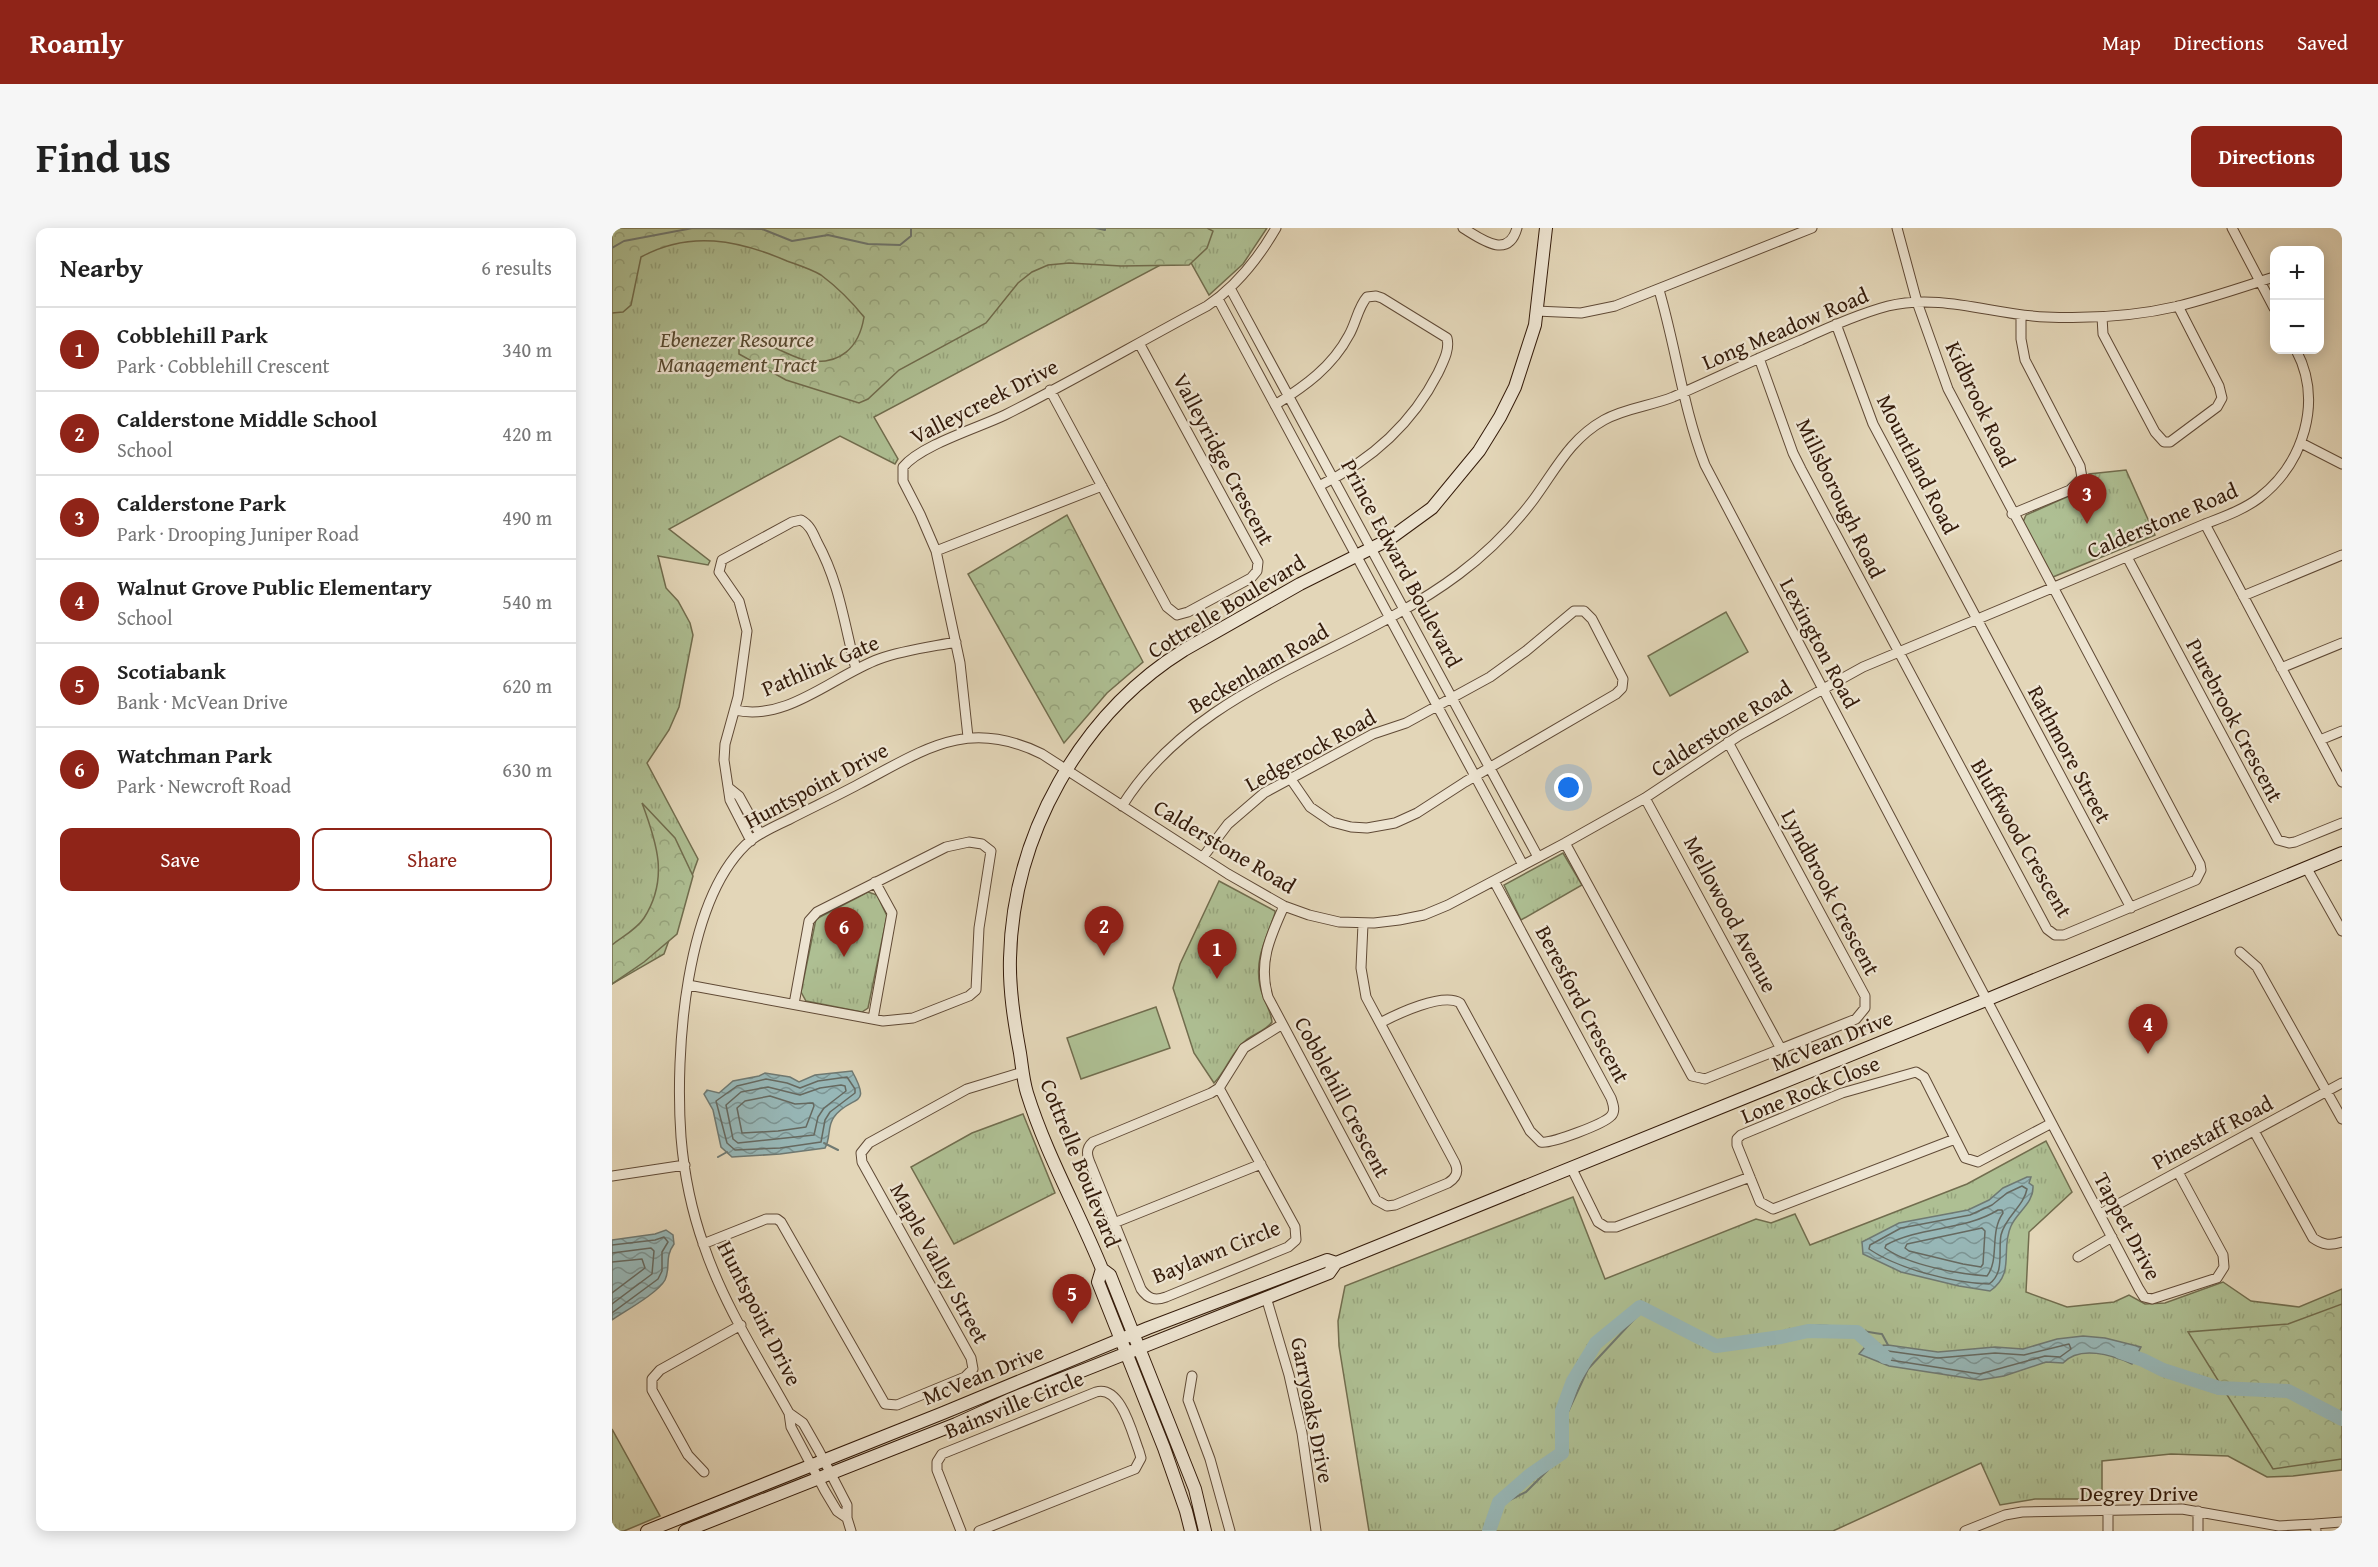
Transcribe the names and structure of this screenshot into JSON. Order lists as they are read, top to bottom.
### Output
{
  "streets": {
    "main road": ["Cottrelle Boulevard", "McVean Drive"],
    "street": [
      "Long Meadow Road",
      "Valleycreek Drive",
      "Kidbrook Road",
      "Valleyridge Crescent",
      "Mountland Road",
      "Millsborough Road",
      "Calderstone Road",
      "Prince Edward Boulevard",
      "Lexington Road",
      "Pathlink Gate",
      "Beckenham Road",
      "Purebrook Crescent",
      "Ledgerock Road",
      "Rathmore Street",
      "Huntspoint Drive",
      "Bluffwood Crescent",
      "Lyndbrook Crescent",
      "Mellowood Avenue",
      "Beresford Crescent",
      "Lone Rock Close",
      "Cobblehill Crescent",
      "Pinestaff Road",
      "Tappet Drive",
      "Baylawn Circle",
      "Maple Valley Street",
      "Bainsville Circle",
      "Garryoaks Drive",
      "Degrey Drive"
    ]
  },
  "crossings": [
    ["Long Meadow Road", "Kidbrook Road"],
    ["Long Meadow Road", "Mountland Road"],
    ["Long Meadow Road", "Millsborough Road"],
    ["Long Meadow Road", "Prince Edward Boulevard"],
    ["Long Meadow Road", "Lexington Road"],
    ["Long Meadow Road", "Beckenham Road"],
    ["Valleycreek Drive", "Valleyridge Crescent"],
    ["Valleycreek Drive", "Prince Edward Boulevard"],
    ["Valleycreek Drive", "Pathlink Gate"],
    ["Valleycreek Drive", "Huntspoint Drive"],
    ["Kidbrook Road", "Calderstone Road"],
    ["Kidbrook Road", "Bluffwood Crescent"],
    ["Mountland Road", "Calderstone Road"],
    ["Mountland Road", "Rathmore Street"],
    ["Millsborough Road", "Calderstone Road"],
    ["Millsborough Road", "Bluffwood Crescent"],
    ["Calderstone Road", "Prince Edward Boulevard"],
    ["Calderstone Road", "Cottrelle Boulevard"],
    ["Calderstone Road", "Lexington Road"],
    ["Calderstone Road", "Beckenham Road"],
    ["Calderstone Road", "Purebrook Crescent"],
    ["Calderstone Road", "Ledgerock Road"],
    ["Calderstone Road", "Rathmore Street"],
    ["Calderstone Road", "Huntspoint Drive"],
    ["Calderstone Road", "Bluffwood Crescent"],
    ["Calderstone Road", "Lyndbrook Crescent"],
    ["Calderstone Road", "Mellowood Avenue"],
    ["Calderstone Road", "Beresford Crescent"],
    ["Calderstone Road", "Cobblehill Crescent"],
    ["Prince Edward Boulevard", "Cottrelle Boulevard"],
    ["Prince Edward Boulevard", "Beckenham Road"],
    ["Prince Edward Boulevard", "Ledgerock Road"],
    ["Cottrelle Boulevard", "Huntspoint Drive"],
    ["Cottrelle Boulevard", "McVean Drive"],
    ["Cottrelle Boulevard", "Maple Valley Street"],
    ["Lexington Road", "McVean Drive"],
    ["Lexington Road", "Tappet Drive"],
    ["Rathmore Street", "Bluffwood Crescent"],
    ["Huntspoint Drive", "McVean Drive"],
    ["Huntspoint Drive", "Maple Valley Street"],
    ["Lyndbrook Crescent", "Mellowood Avenue"],
    ["Beresford Crescent", "Cobblehill Crescent"],
    ["McVean Drive", "Tappet Drive"],
    ["McVean Drive", "Garryoaks Drive"],
    ["Lone Rock Close", "Tappet Drive"],
    ["Pinestaff Road", "Tappet Drive"]
  ],
  "parks": ["Ebenezer Resource Management Tract"],
  "page": {
    "header": "Roamly",
    "nav": ["Map", "Directions", "Saved"],
    "title": "Find us",
    "buttons": [
      "Directions",
      ["Save", "Share"]
    ],
    "heading": ["Nearby", "6 results"],
    "map_buttons": ["+", "−"],
    "list": [
      {
        "mark": "1",
        "name": "Cobblehill Park",
        "note": "Park · Cobblehill Crescent",
        "value": "340 m"
      },
      {
        "mark": "2",
        "name": "Calderstone Middle School",
        "note": "School",
        "value": "420 m"
      },
      {
        "mark": "3",
        "name": "Calderstone Park",
        "note": "Park · Drooping Juniper Road",
        "value": "490 m"
      },
      {
        "mark": "4",
        "name": "Walnut Grove Public Elementary",
        "note": "School",
        "value": "540 m"
      },
      {
        "mark": "5",
        "name": "Scotiabank",
        "note": "Bank · McVean Drive",
        "value": "620 m"
      },
      {
        "mark": "6",
        "name": "Watchman Park",
        "note": "Park · Newcroft Road",
        "value": "630 m"
      }
    ],
    "pins": [
      "3",
      "2",
      "6",
      "1",
      "4",
      "5"
    ]
  }
}
